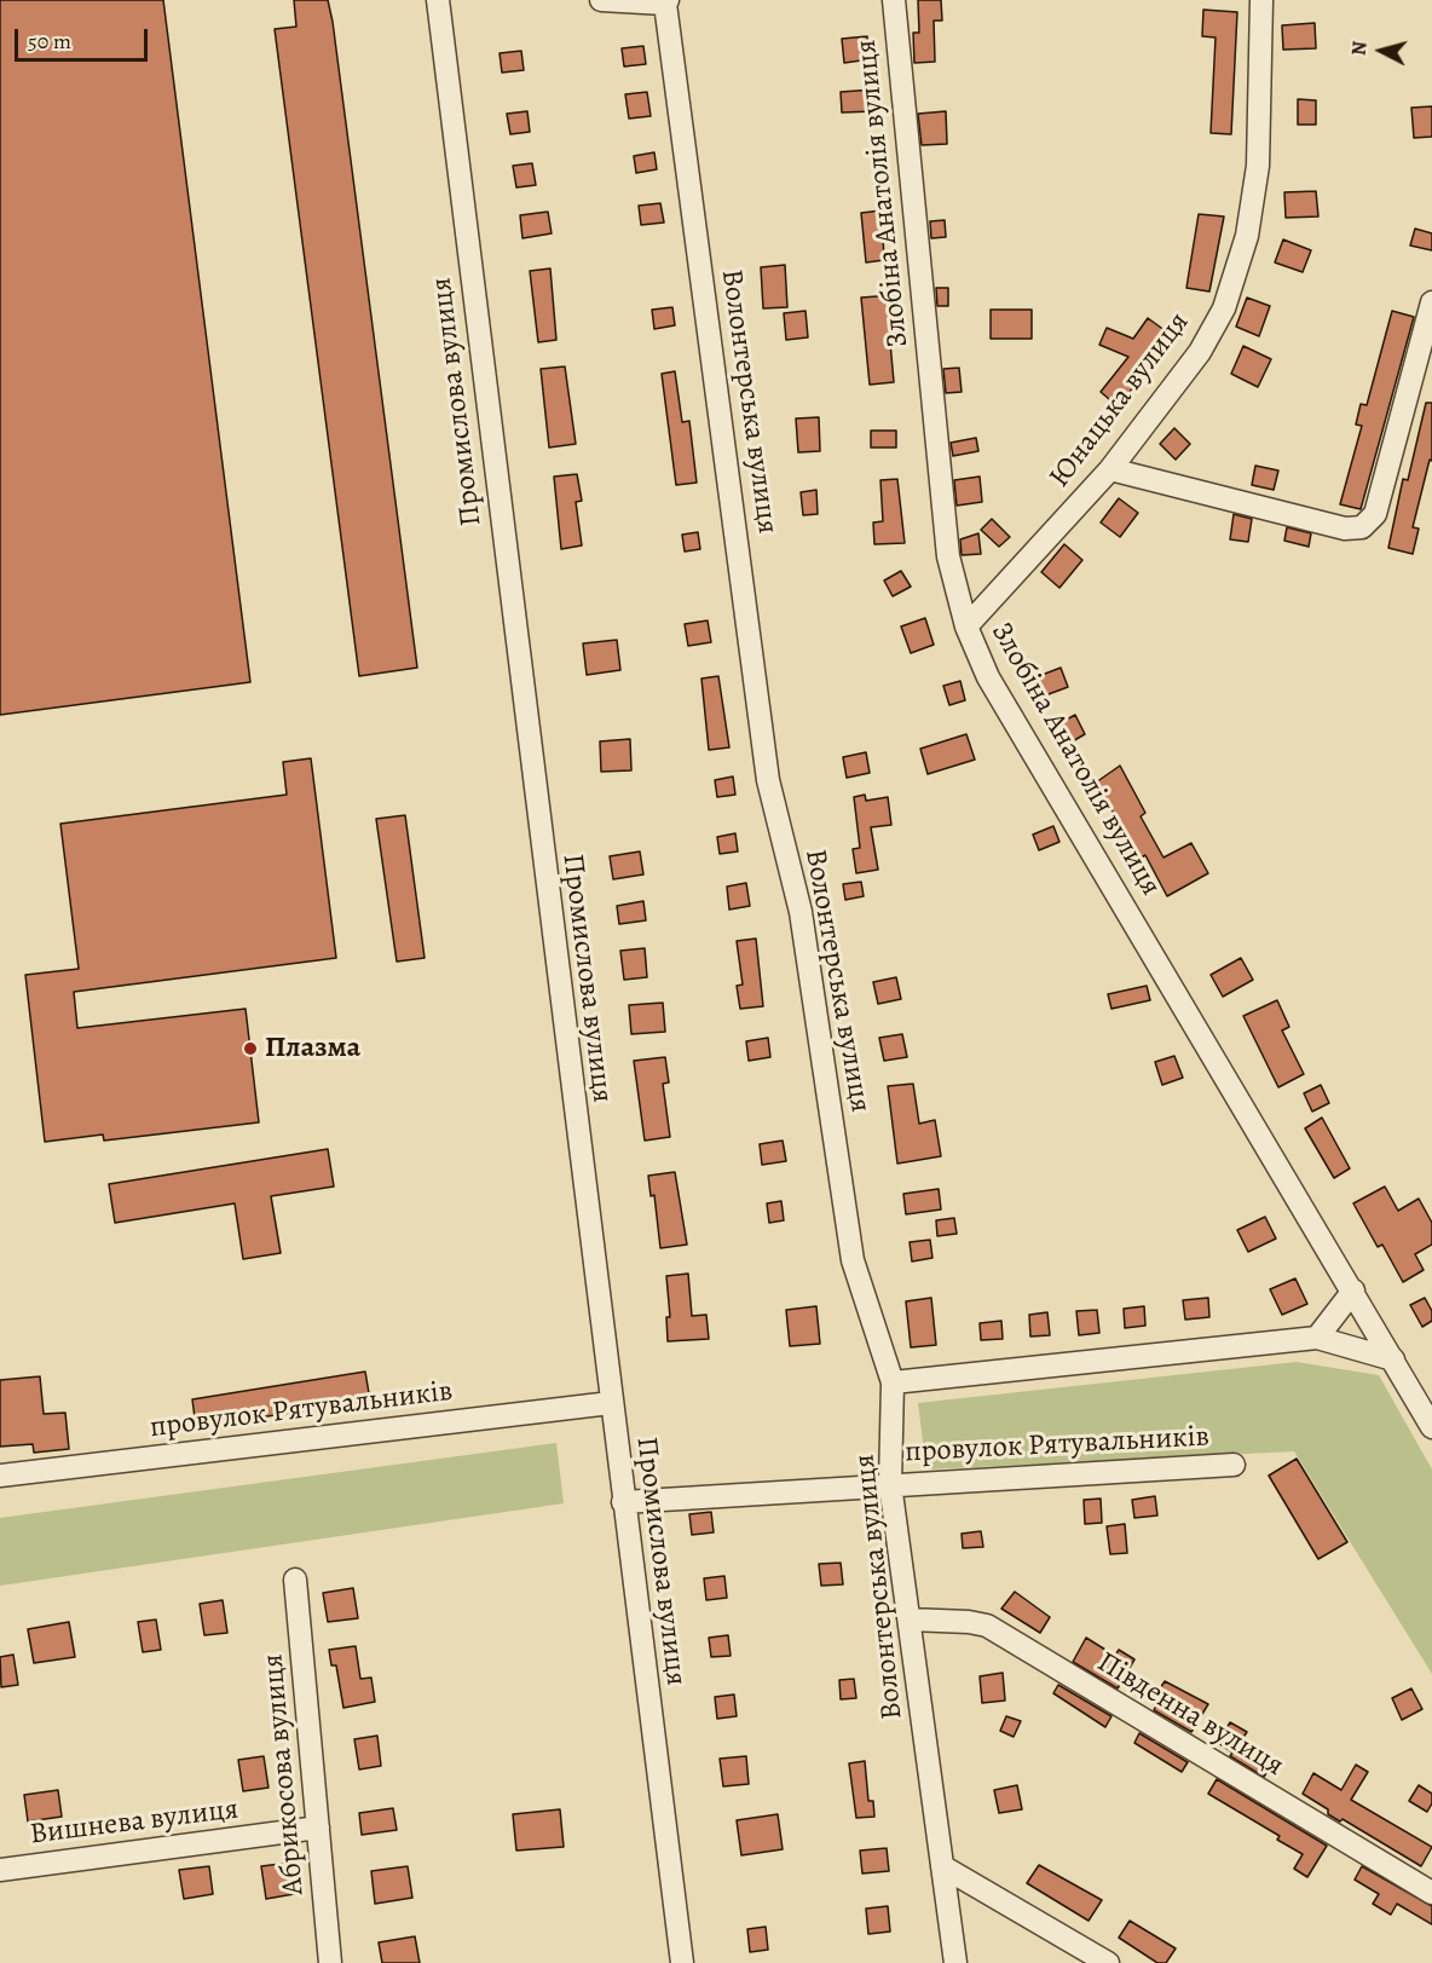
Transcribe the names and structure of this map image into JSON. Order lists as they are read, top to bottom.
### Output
{
  "streets": {
    "street": [
      "Злобіна Анатолія вулиця",
      "Юнацька вулиця",
      "Промислова вулиця",
      "Волонтерська вулиця",
      "провулок Рятувальників",
      "Південна вулиця",
      "Абрикосова вулиця",
      "Вишнева вулиця"
    ]
  },
  "crossings": [
    ["Злобіна Анатолія вулиця", "Юнацька вулиця"],
    ["Промислова вулиця", "провулок Рятувальників"],
    ["Волонтерська вулиця", "провулок Рятувальників"],
    ["Волонтерська вулиця", "Південна вулиця"],
    ["Абрикосова вулиця", "Вишнева вулиця"]
  ],
  "places": ["Плазма"],
  "scale_bar": "50 m",
  "north": "left"
}
